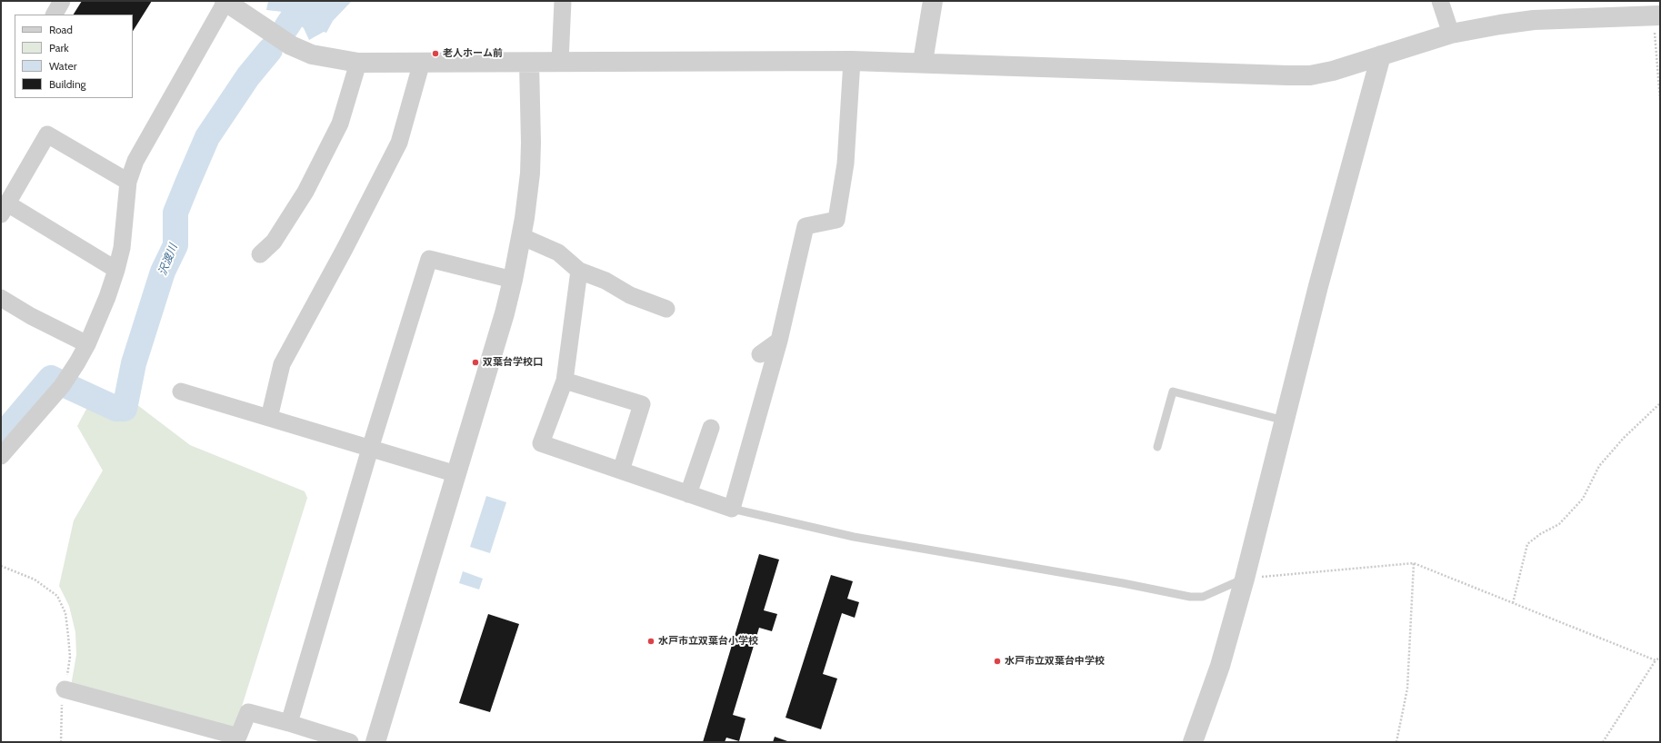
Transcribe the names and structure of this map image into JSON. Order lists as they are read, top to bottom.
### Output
{
  "water": ["沢渡川"],
  "places": [
    "老人ホーム前",
    "双葉台学校口",
    "水戸市立双葉台小学校",
    "水戸市立双葉台中学校"
  ],
  "legend": [
    "Road",
    "Park",
    "Water",
    "Building"
  ]
}
